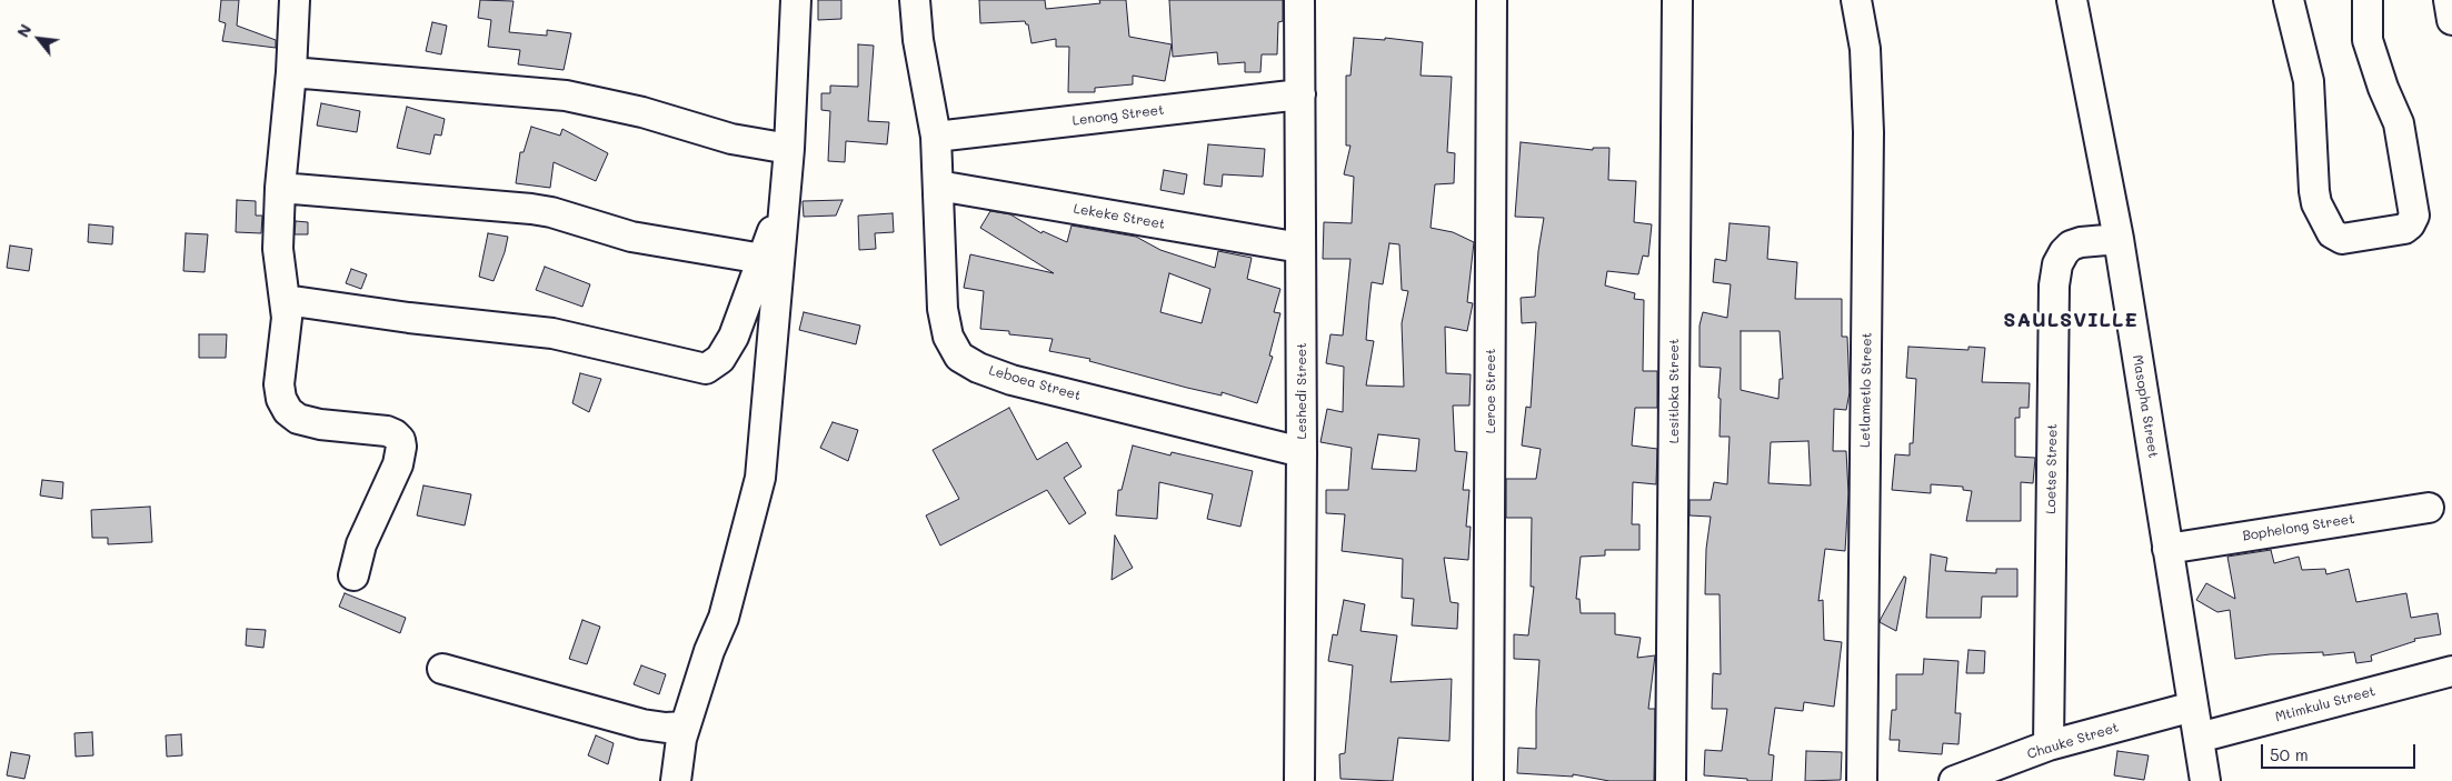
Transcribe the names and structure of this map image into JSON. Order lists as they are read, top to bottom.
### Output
{
  "streets": {
    "street": [
      "Lenong Street",
      "Lekeke Street",
      "Leboea Street",
      "Letlametlo Street",
      "Leshedi Street",
      "Leroe Street",
      "Lesitloka Street",
      "Masopha Street",
      "Loetse Street",
      "Bophelong Street",
      "Mtimkulu Street",
      "Chauke Street"
    ]
  },
  "crossings": [
    ["Lenong Street", "Leboea Street"],
    ["Lenong Street", "Leshedi Street"],
    ["Lekeke Street", "Leboea Street"],
    ["Lekeke Street", "Leshedi Street"],
    ["Leboea Street", "Leshedi Street"],
    ["Masopha Street", "Loetse Street"],
    ["Masopha Street", "Bophelong Street"],
    ["Masopha Street", "Mtimkulu Street"],
    ["Masopha Street", "Chauke Street"],
    ["Loetse Street", "Chauke Street"]
  ],
  "districts": ["SAULSVILLE"],
  "scale_bar": "50 m",
  "north": "top left"
}
